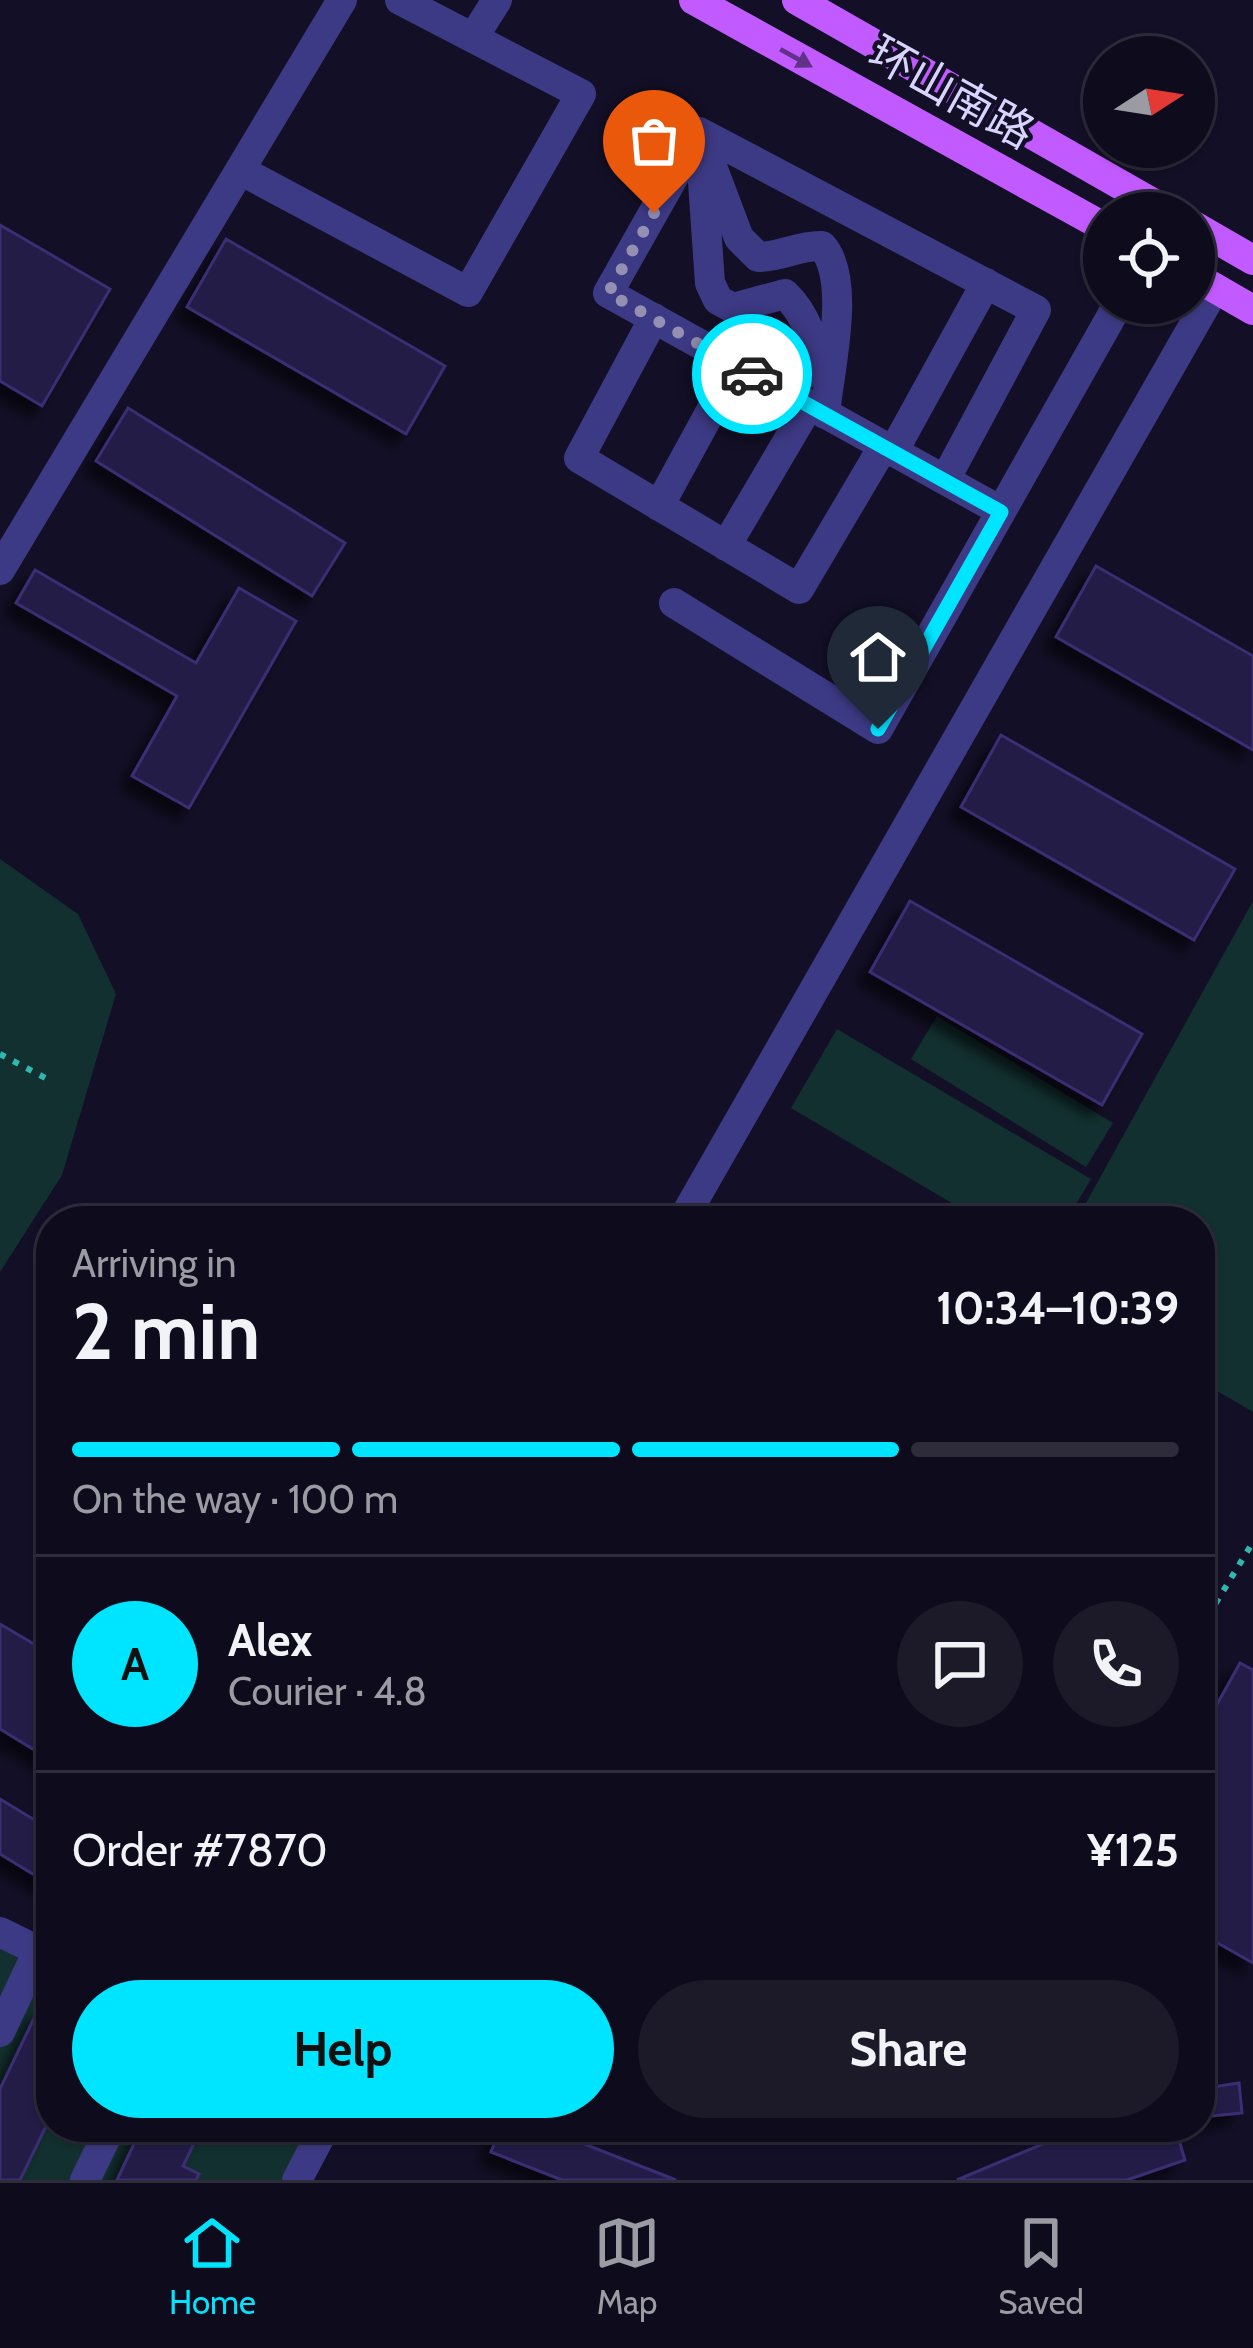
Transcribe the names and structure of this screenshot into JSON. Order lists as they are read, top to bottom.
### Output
{
  "streets": {
    "main road": ["环山南路"]
  },
  "north": "right",
  "page": {
    "heading": ["2 min", "Arriving in", "10:34–10:39"],
    "panel": [
      "Alex",
      "Courier · 4.8",
      "Order #7870",
      "¥125"
    ],
    "bar": "On the way · 100 m",
    "round": "A",
    "buttons": ["Help", "Share"],
    "tabs": ["Home", "Map", "Saved"]
  }
}
